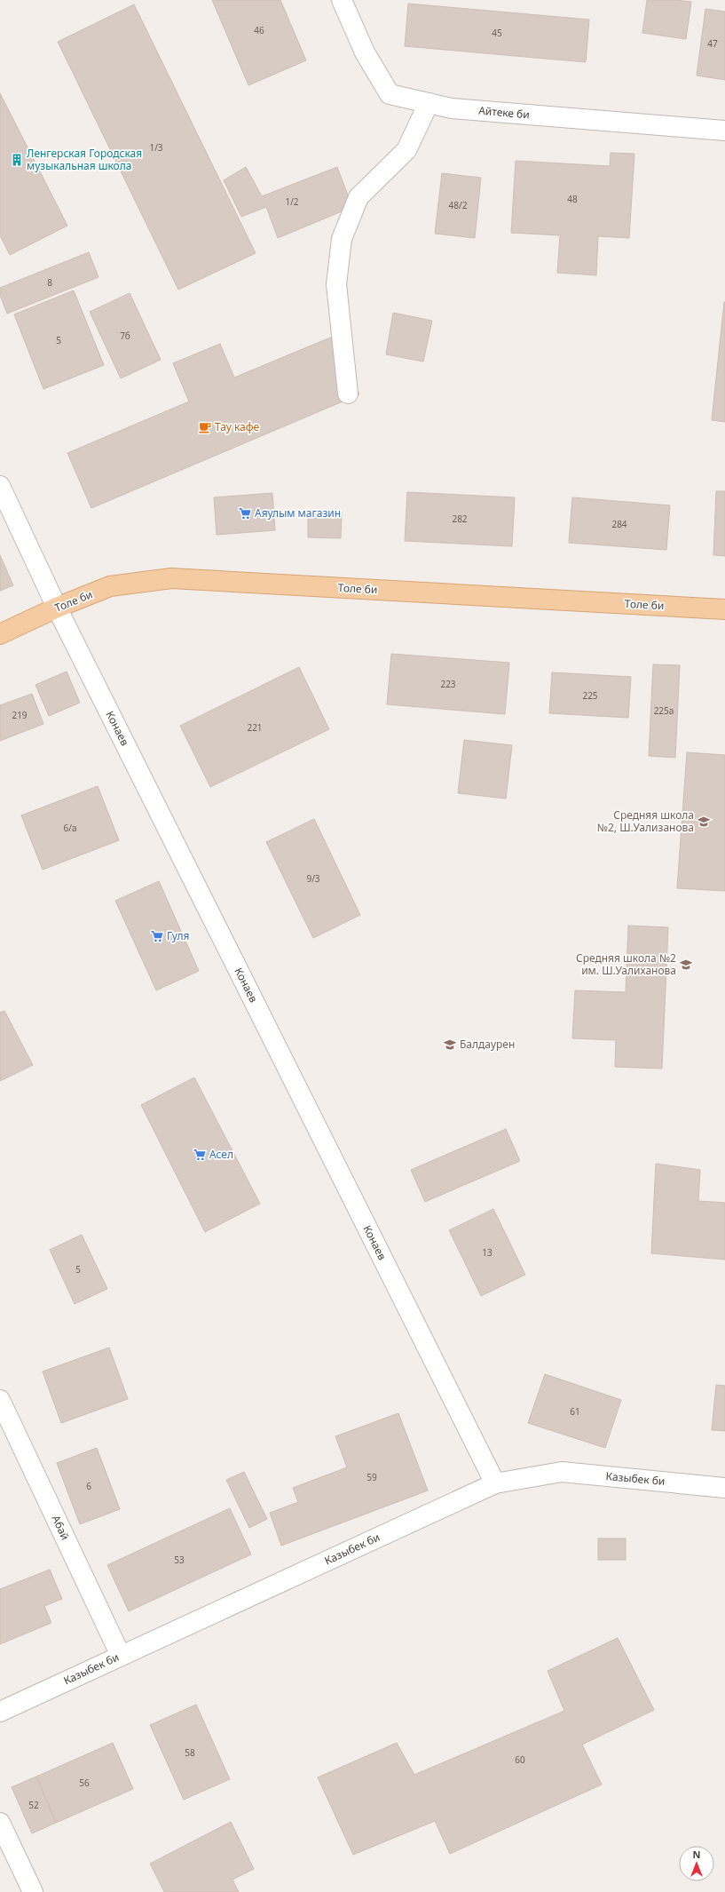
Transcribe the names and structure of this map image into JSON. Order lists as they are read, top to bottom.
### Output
{
  "streets": {
    "main road": ["Толе би"],
    "street": [
      "Айтеке би",
      "Конаев",
      "Казыбек би",
      "Абай"
    ]
  },
  "crossings": [
    ["Толе би", "Конаев"],
    ["Конаев", "Казыбек би"],
    ["Казыбек би", "Абай"]
  ],
  "places": {
    "building": ["Ленгерская Городская музыкальная школа"],
    "cafe": ["Тау кафе"],
    "supermarket": ["Аяулым магазин", "Гуля", "Асел"],
    "school or university": ["Средняя школа №2, Ш.Уализанова", "Средняя школа №2 им. Ш.Уалиханова", "Балдаурен"]
  },
  "house_numbers": [
    "46",
    "45",
    "47",
    "1/3",
    "48",
    "1/2",
    "48/2",
    "8",
    "7б",
    "5",
    "282",
    "284",
    "223",
    "225",
    "225а",
    "219",
    "221",
    "6/а",
    "9/3",
    "13",
    "5",
    "61",
    "59",
    "6",
    "53",
    "58",
    "60",
    "56",
    "52"
  ],
  "north": "top"
}
